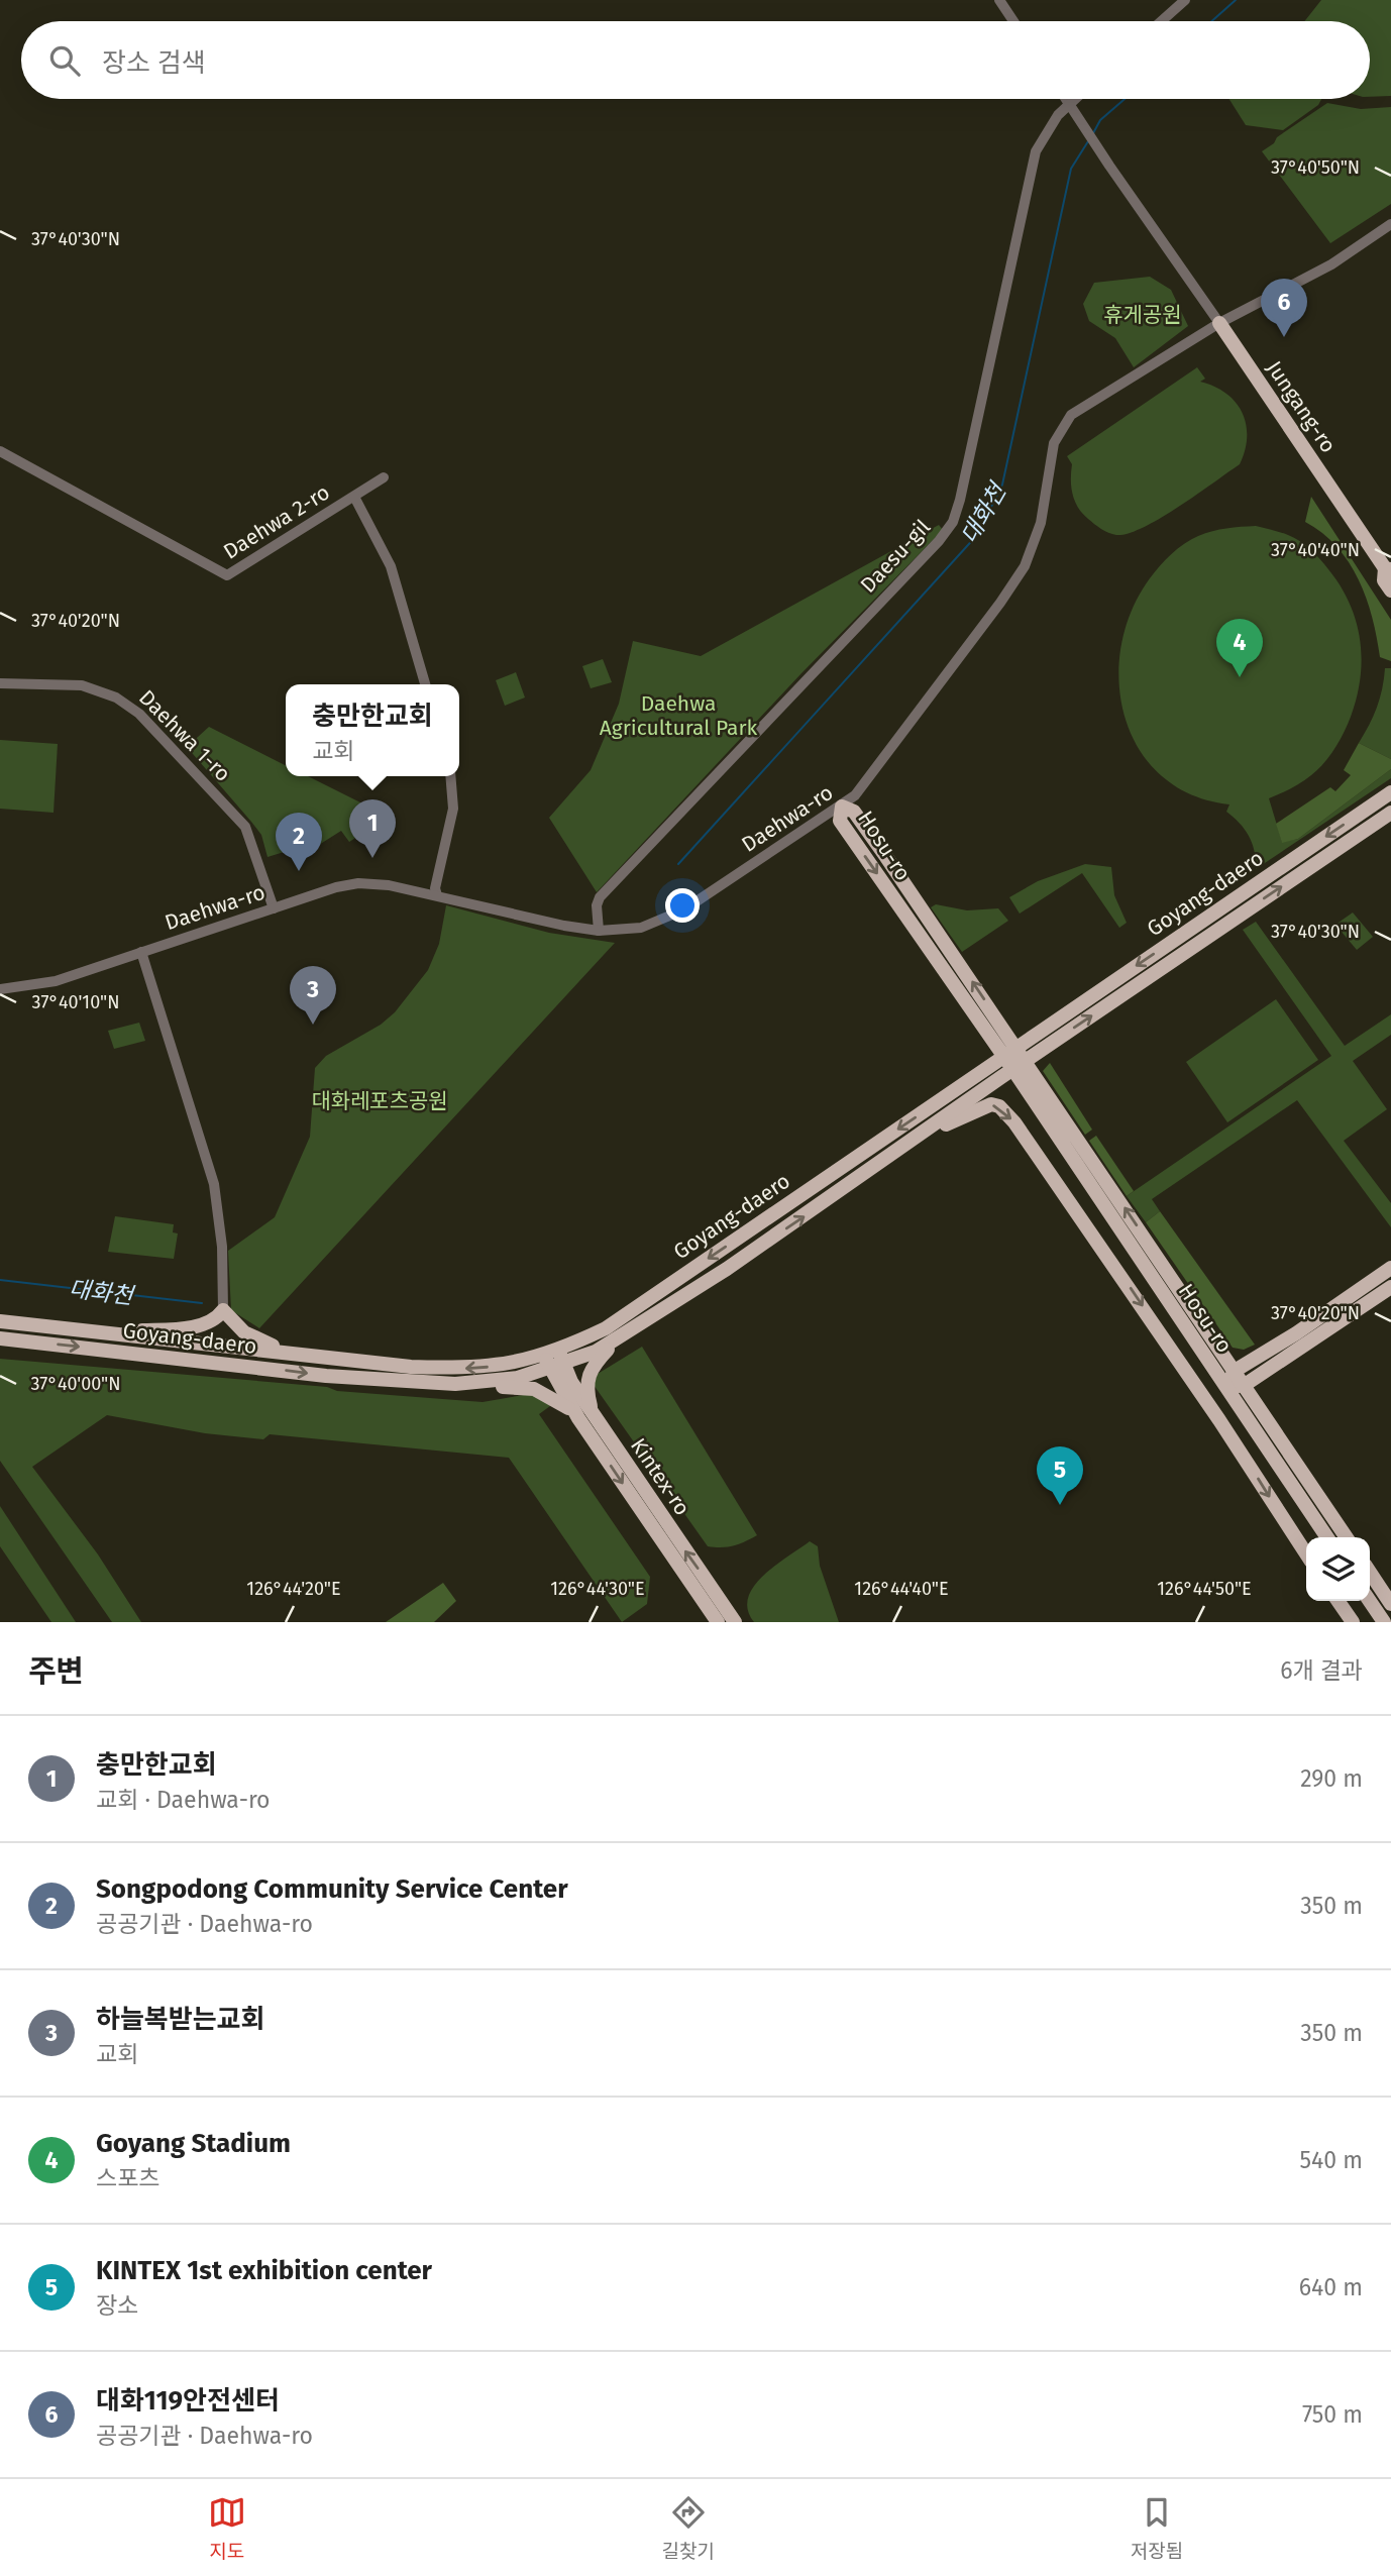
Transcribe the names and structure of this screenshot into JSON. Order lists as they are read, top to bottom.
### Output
{
  "streets": {
    "main road": [
      "Jungang-ro",
      "Hosu-ro",
      "Goyang-daero",
      "Kintex-ro"
    ],
    "street": [
      "Daehwa 2-ro",
      "Daesu-gil",
      "Daehwa 1-ro",
      "Daehwa-ro"
    ]
  },
  "crossings": [
    ["Jungang-ro", "Daesu-gil"],
    ["Jungang-ro", "Daehwa-ro"],
    ["Daesu-gil", "Daehwa-ro"],
    ["Daehwa 1-ro", "Daehwa-ro"],
    ["Daehwa-ro", "Hosu-ro"],
    ["Hosu-ro", "Goyang-daero"],
    ["Goyang-daero", "Kintex-ro"]
  ],
  "water": ["대화천"],
  "parks": ["휴게공원", "Daehwa Agricultural Park", "대화레포츠공원"],
  "page": {
    "search": "장소 검색",
    "pins": [
      "6",
      "4",
      "1",
      "2",
      "3",
      "5"
    ],
    "popup": ["충만한교회", "교회"],
    "heading": ["주변", "6개 결과"],
    "list": [
      {
        "mark": "1",
        "name": "충만한교회",
        "note": "교회 · Daehwa-ro",
        "value": "290 m"
      },
      {
        "mark": "2",
        "name": "Songpodong Community Service Center",
        "note": "공공기관 · Daehwa-ro",
        "value": "350 m"
      },
      {
        "mark": "3",
        "name": "하늘복받는교회",
        "note": "교회",
        "value": "350 m"
      },
      {
        "mark": "4",
        "name": "Goyang Stadium",
        "note": "스포츠",
        "value": "540 m"
      },
      {
        "mark": "5",
        "name": "KINTEX 1st exhibition center",
        "note": "장소",
        "value": "640 m"
      },
      {
        "mark": "6",
        "name": "대화119안전센터",
        "note": "공공기관 · Daehwa-ro",
        "value": "750 m"
      }
    ],
    "nav": ["지도", "길찾기", "저장됨"]
  },
  "coordinates": [
    "37°40'50\"N",
    "37°40'30\"N",
    "37°40'40\"N",
    "37°40'20\"N",
    "37°40'10\"N",
    "37°40'00\"N",
    "126°44'20\"E",
    "126°44'30\"E",
    "126°44'40\"E",
    "126°44'50\"E"
  ]
}
